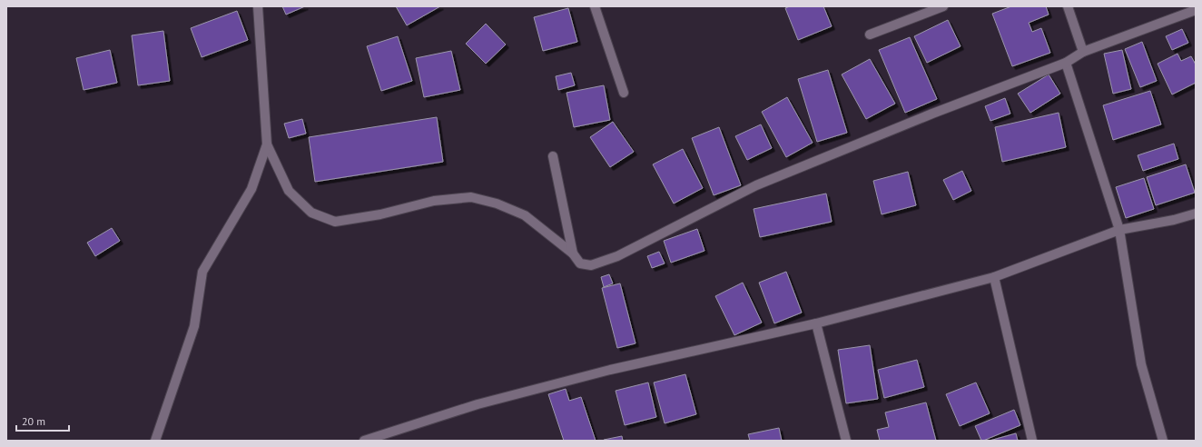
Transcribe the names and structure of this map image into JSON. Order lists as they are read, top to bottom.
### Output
{
  "scale_bar": "20 m"
}
